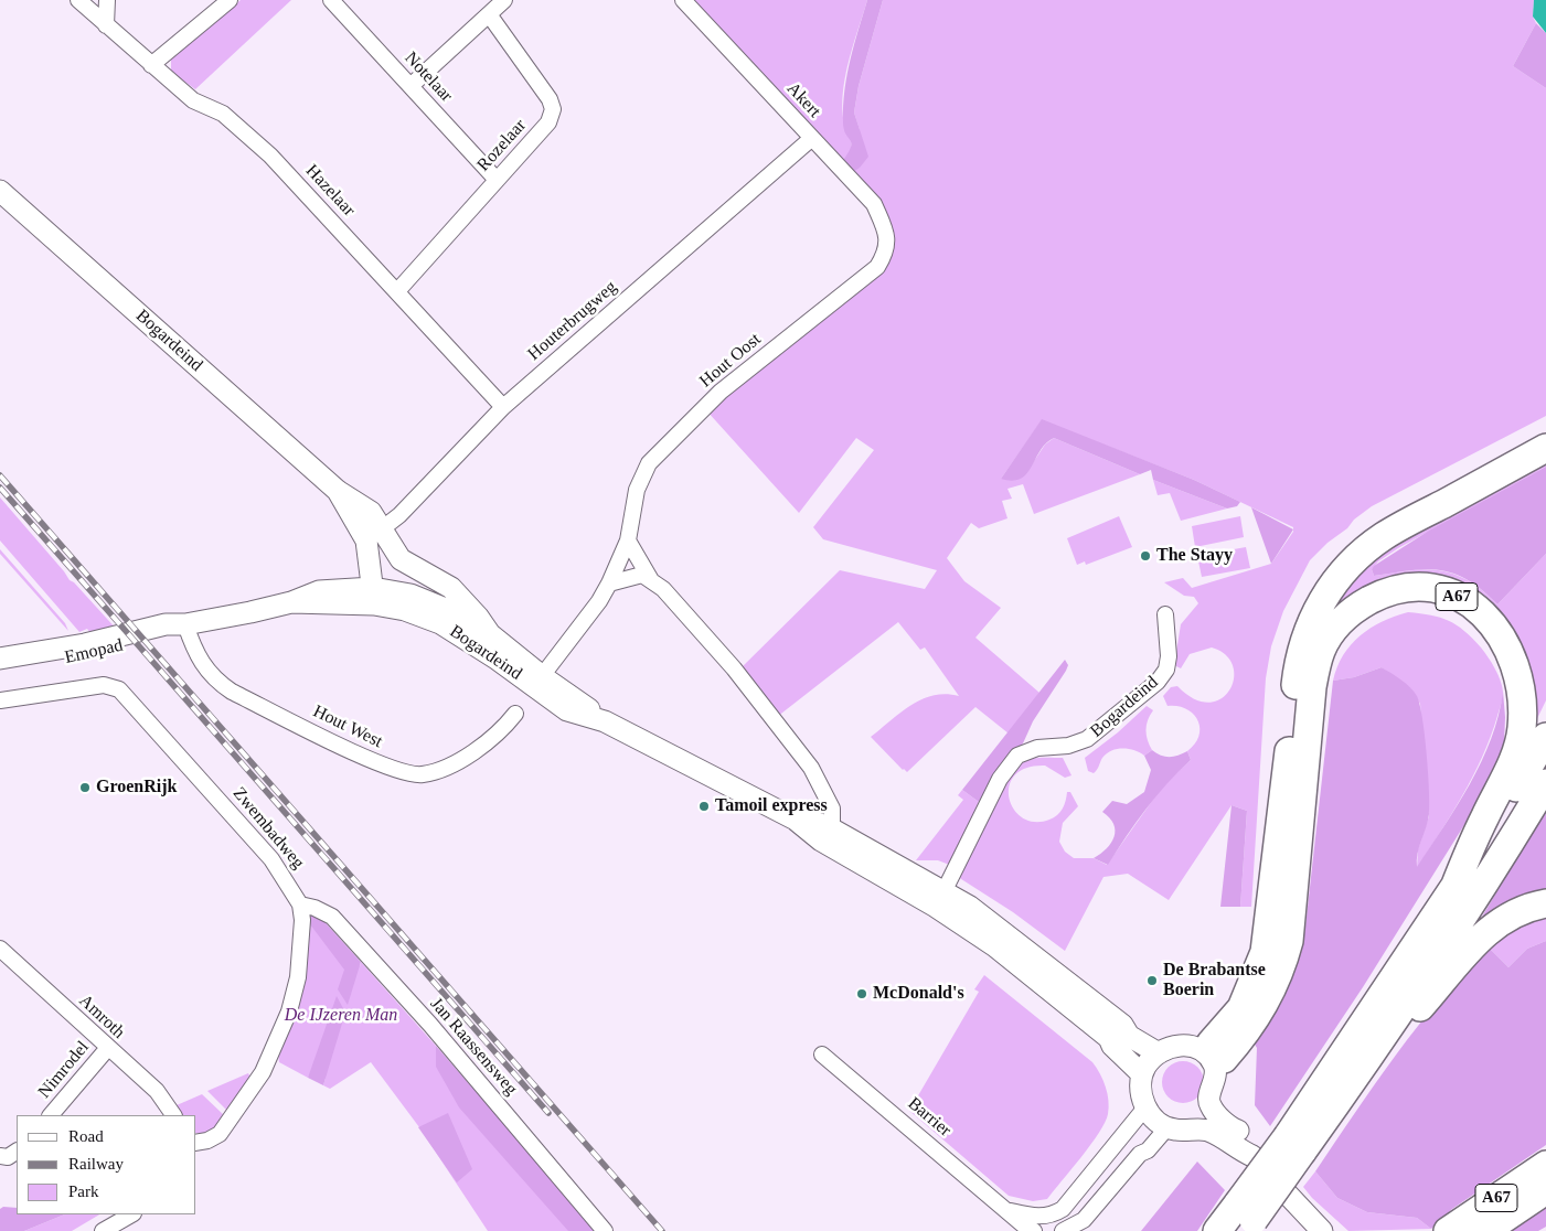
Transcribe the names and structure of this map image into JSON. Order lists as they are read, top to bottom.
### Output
{
  "streets": {
    "highway": ["A67"],
    "main road": ["Bogardeind", "Emopad"],
    "street": [
      "Notelaar",
      "Akert",
      "Rozelaar",
      "Hazelaar",
      "Houterbrugweg",
      "Hout Oost",
      "Hout West",
      "Zwembadweg",
      "Amroth",
      "Jan Raassensweg",
      "Nimrodel",
      "Barrier"
    ]
  },
  "crossings": [
    ["Notelaar", "Rozelaar"],
    ["Akert", "Houterbrugweg"],
    ["Akert", "Hout Oost"],
    ["Rozelaar", "Hazelaar"],
    ["Hazelaar", "Houterbrugweg"],
    ["Houterbrugweg", "Bogardeind"],
    ["Bogardeind", "Hout Oost"],
    ["Bogardeind", "A67"],
    ["Bogardeind", "Emopad"],
    ["Emopad", "Hout West"],
    ["Zwembadweg", "Jan Raassensweg"],
    ["Amroth", "Nimrodel"]
  ],
  "parks": ["De IJzeren Man"],
  "places": [
    "The Stayy",
    "GroenRijk",
    "Tamoil express",
    "De Brabantse Boerin",
    "McDonald's"
  ],
  "legend": ["Road", "Railway", "Park"]
}
